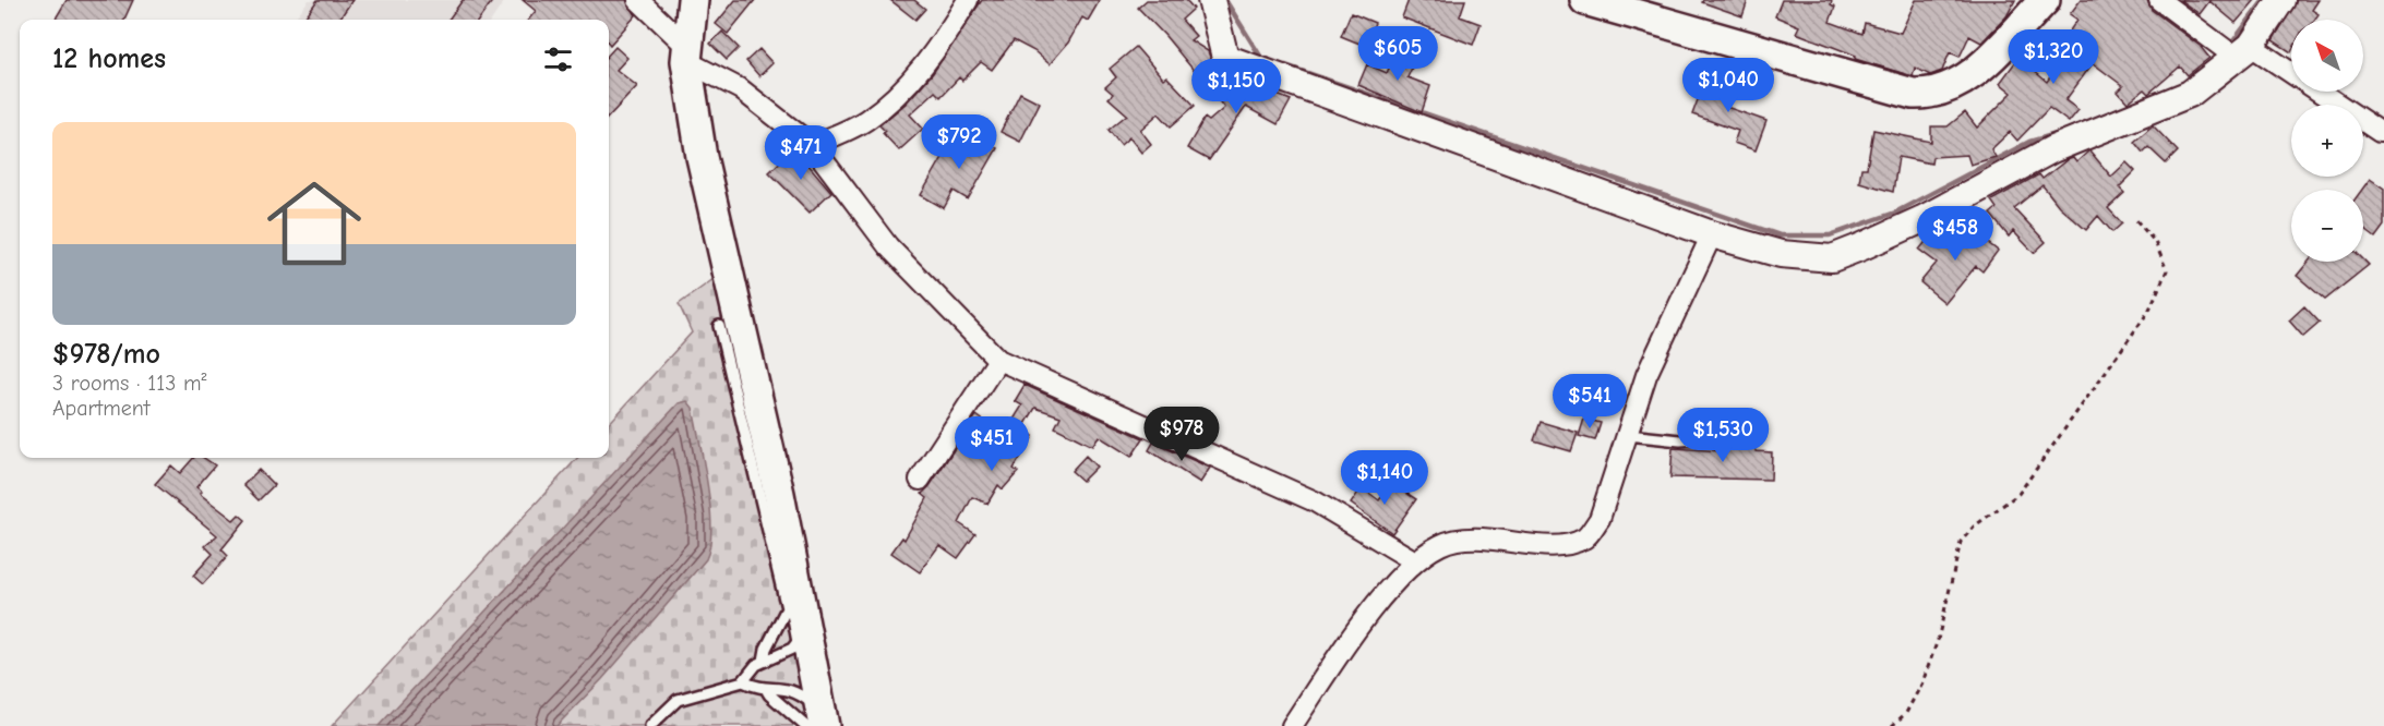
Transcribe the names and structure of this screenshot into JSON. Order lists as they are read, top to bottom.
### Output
{
  "north": "top left",
  "page": {
    "map_buttons": ["+", "−"],
    "heading": "12 homes",
    "price": [
      "$605",
      "$1,320",
      "$1,040",
      "$1,150",
      "$792",
      "$471",
      "$458",
      "$541",
      "$978",
      "$1,530",
      "$451",
      "$1,140"
    ],
    "list": [
      {
        "name": "$978/mo",
        "note": "3 rooms · 113 m² · Apartment"
      }
    ]
  }
}
